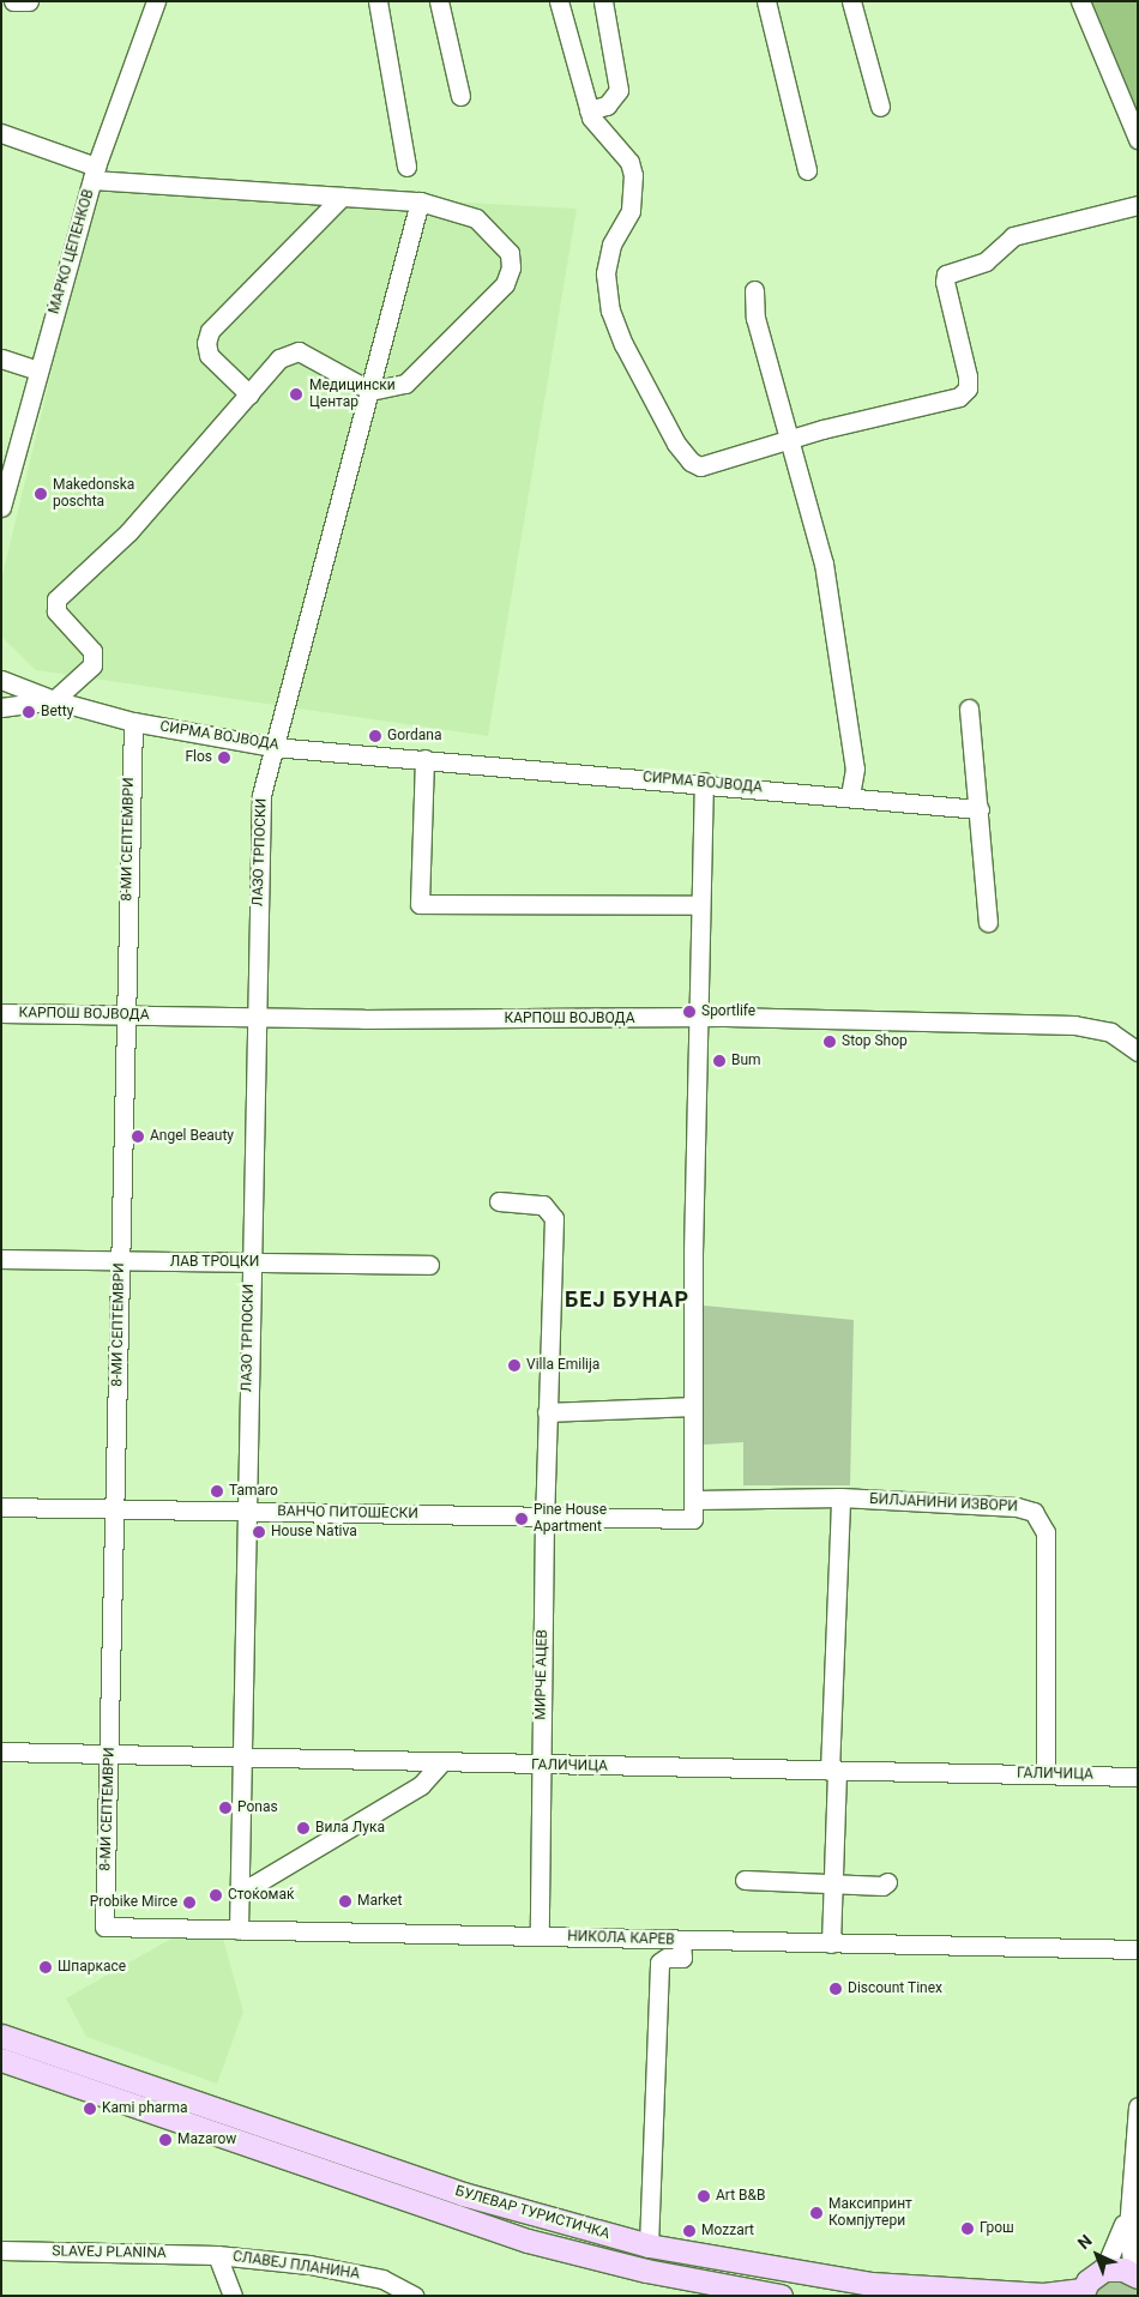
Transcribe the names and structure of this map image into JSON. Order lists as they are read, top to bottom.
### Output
{
  "streets": {
    "main road": ["БУЛЕВАР ТУРИСТИЧКА"],
    "street": [
      "МАРКО ЦЕПЕНКОВ",
      "СИРМА ВОЈВОДА",
      "8-МИ СЕПТЕМВРИ",
      "ЛАЗО ТРПОСКИ",
      "КАРПОШ ВОЈВОДА",
      "ЛАВ ТРОЦКИ",
      "БИЛЈАНИНИ ИЗВОРИ",
      "ВАНЧО ПИТОШЕСКИ",
      "МИРЧЕ АЦЕВ",
      "ГАЛИЧИЦА",
      "НИКОЛА КАРЕВ",
      "SLAVEJ PLANINA",
      "СЛАВЕЈ ПЛАНИНА"
    ]
  },
  "crossings": [
    ["СИРМА ВОЈВОДА", "8-МИ СЕПТЕМВРИ"],
    ["СИРМА ВОЈВОДА", "ЛАЗО ТРПОСКИ"],
    ["8-МИ СЕПТЕМВРИ", "КАРПОШ ВОЈВОДА"],
    ["8-МИ СЕПТЕМВРИ", "ЛАВ ТРОЦКИ"],
    ["8-МИ СЕПТЕМВРИ", "ВАНЧО ПИТОШЕСКИ"],
    ["8-МИ СЕПТЕМВРИ", "ГАЛИЧИЦА"],
    ["8-МИ СЕПТЕМВРИ", "НИКОЛА КАРЕВ"],
    ["ЛАЗО ТРПОСКИ", "КАРПОШ ВОЈВОДА"],
    ["ЛАЗО ТРПОСКИ", "ЛАВ ТРОЦКИ"],
    ["ЛАЗО ТРПОСКИ", "ВАНЧО ПИТОШЕСКИ"],
    ["ЛАЗО ТРПОСКИ", "ГАЛИЧИЦА"],
    ["ЛАЗО ТРПОСКИ", "НИКОЛА КАРЕВ"],
    ["БИЛЈАНИНИ ИЗВОРИ", "ВАНЧО ПИТОШЕСКИ"],
    ["БИЛЈАНИНИ ИЗВОРИ", "ГАЛИЧИЦА"],
    ["ВАНЧО ПИТОШЕСКИ", "МИРЧЕ АЦЕВ"],
    ["МИРЧЕ АЦЕВ", "ГАЛИЧИЦА"],
    ["МИРЧЕ АЦЕВ", "НИКОЛА КАРЕВ"],
    ["SLAVEJ PLANINA", "СЛАВЕЈ ПЛАНИНА"]
  ],
  "districts": ["БЕЈ БУНАР"],
  "places": [
    "Медицински Центар",
    "Makedonska poschta",
    "Betty",
    "Gordana",
    "Flos",
    "Sportlife",
    "Stop Shop",
    "Bum",
    "Angel Beauty",
    "Villa Emilija",
    "Tamaro",
    "Pine House Apartment",
    "House Nativa",
    "Ponas",
    "Вила Лука",
    "Стоќомаќ",
    "Market",
    "Probike Mirce",
    "Шпаркасе",
    "Discount Tinex",
    "Kami pharma",
    "Mazarow",
    "Art B&B",
    "Максипринт Компјутери",
    "Грош",
    "Mozzart"
  ],
  "north": "top left"
}
